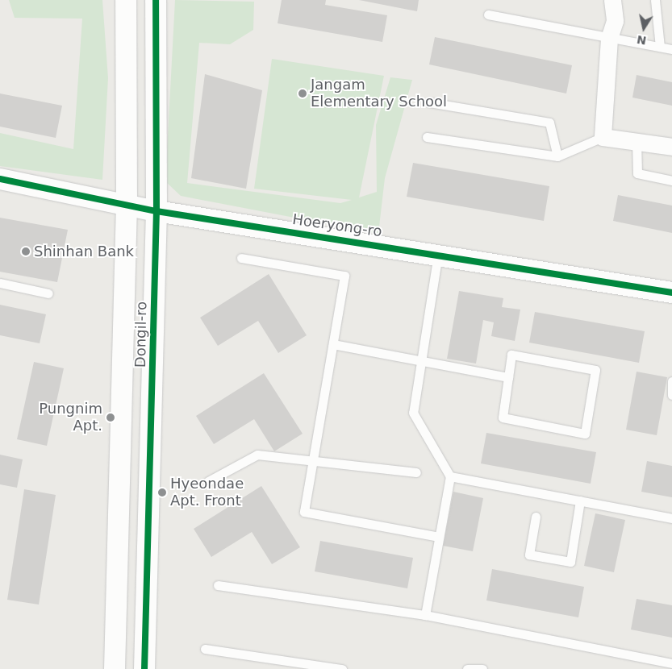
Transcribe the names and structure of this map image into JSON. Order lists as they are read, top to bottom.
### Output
{
  "streets": {
    "street": ["Hoeryong-ro", "Dongil-ro"]
  },
  "crossings": [
    ["Hoeryong-ro", "Dongil-ro"]
  ],
  "places": [
    "Jangam Elementary School",
    "Shinhan Bank",
    "Pungnim Apt.",
    "Hyeondae Apt. Front"
  ],
  "north": "bottom"
}
